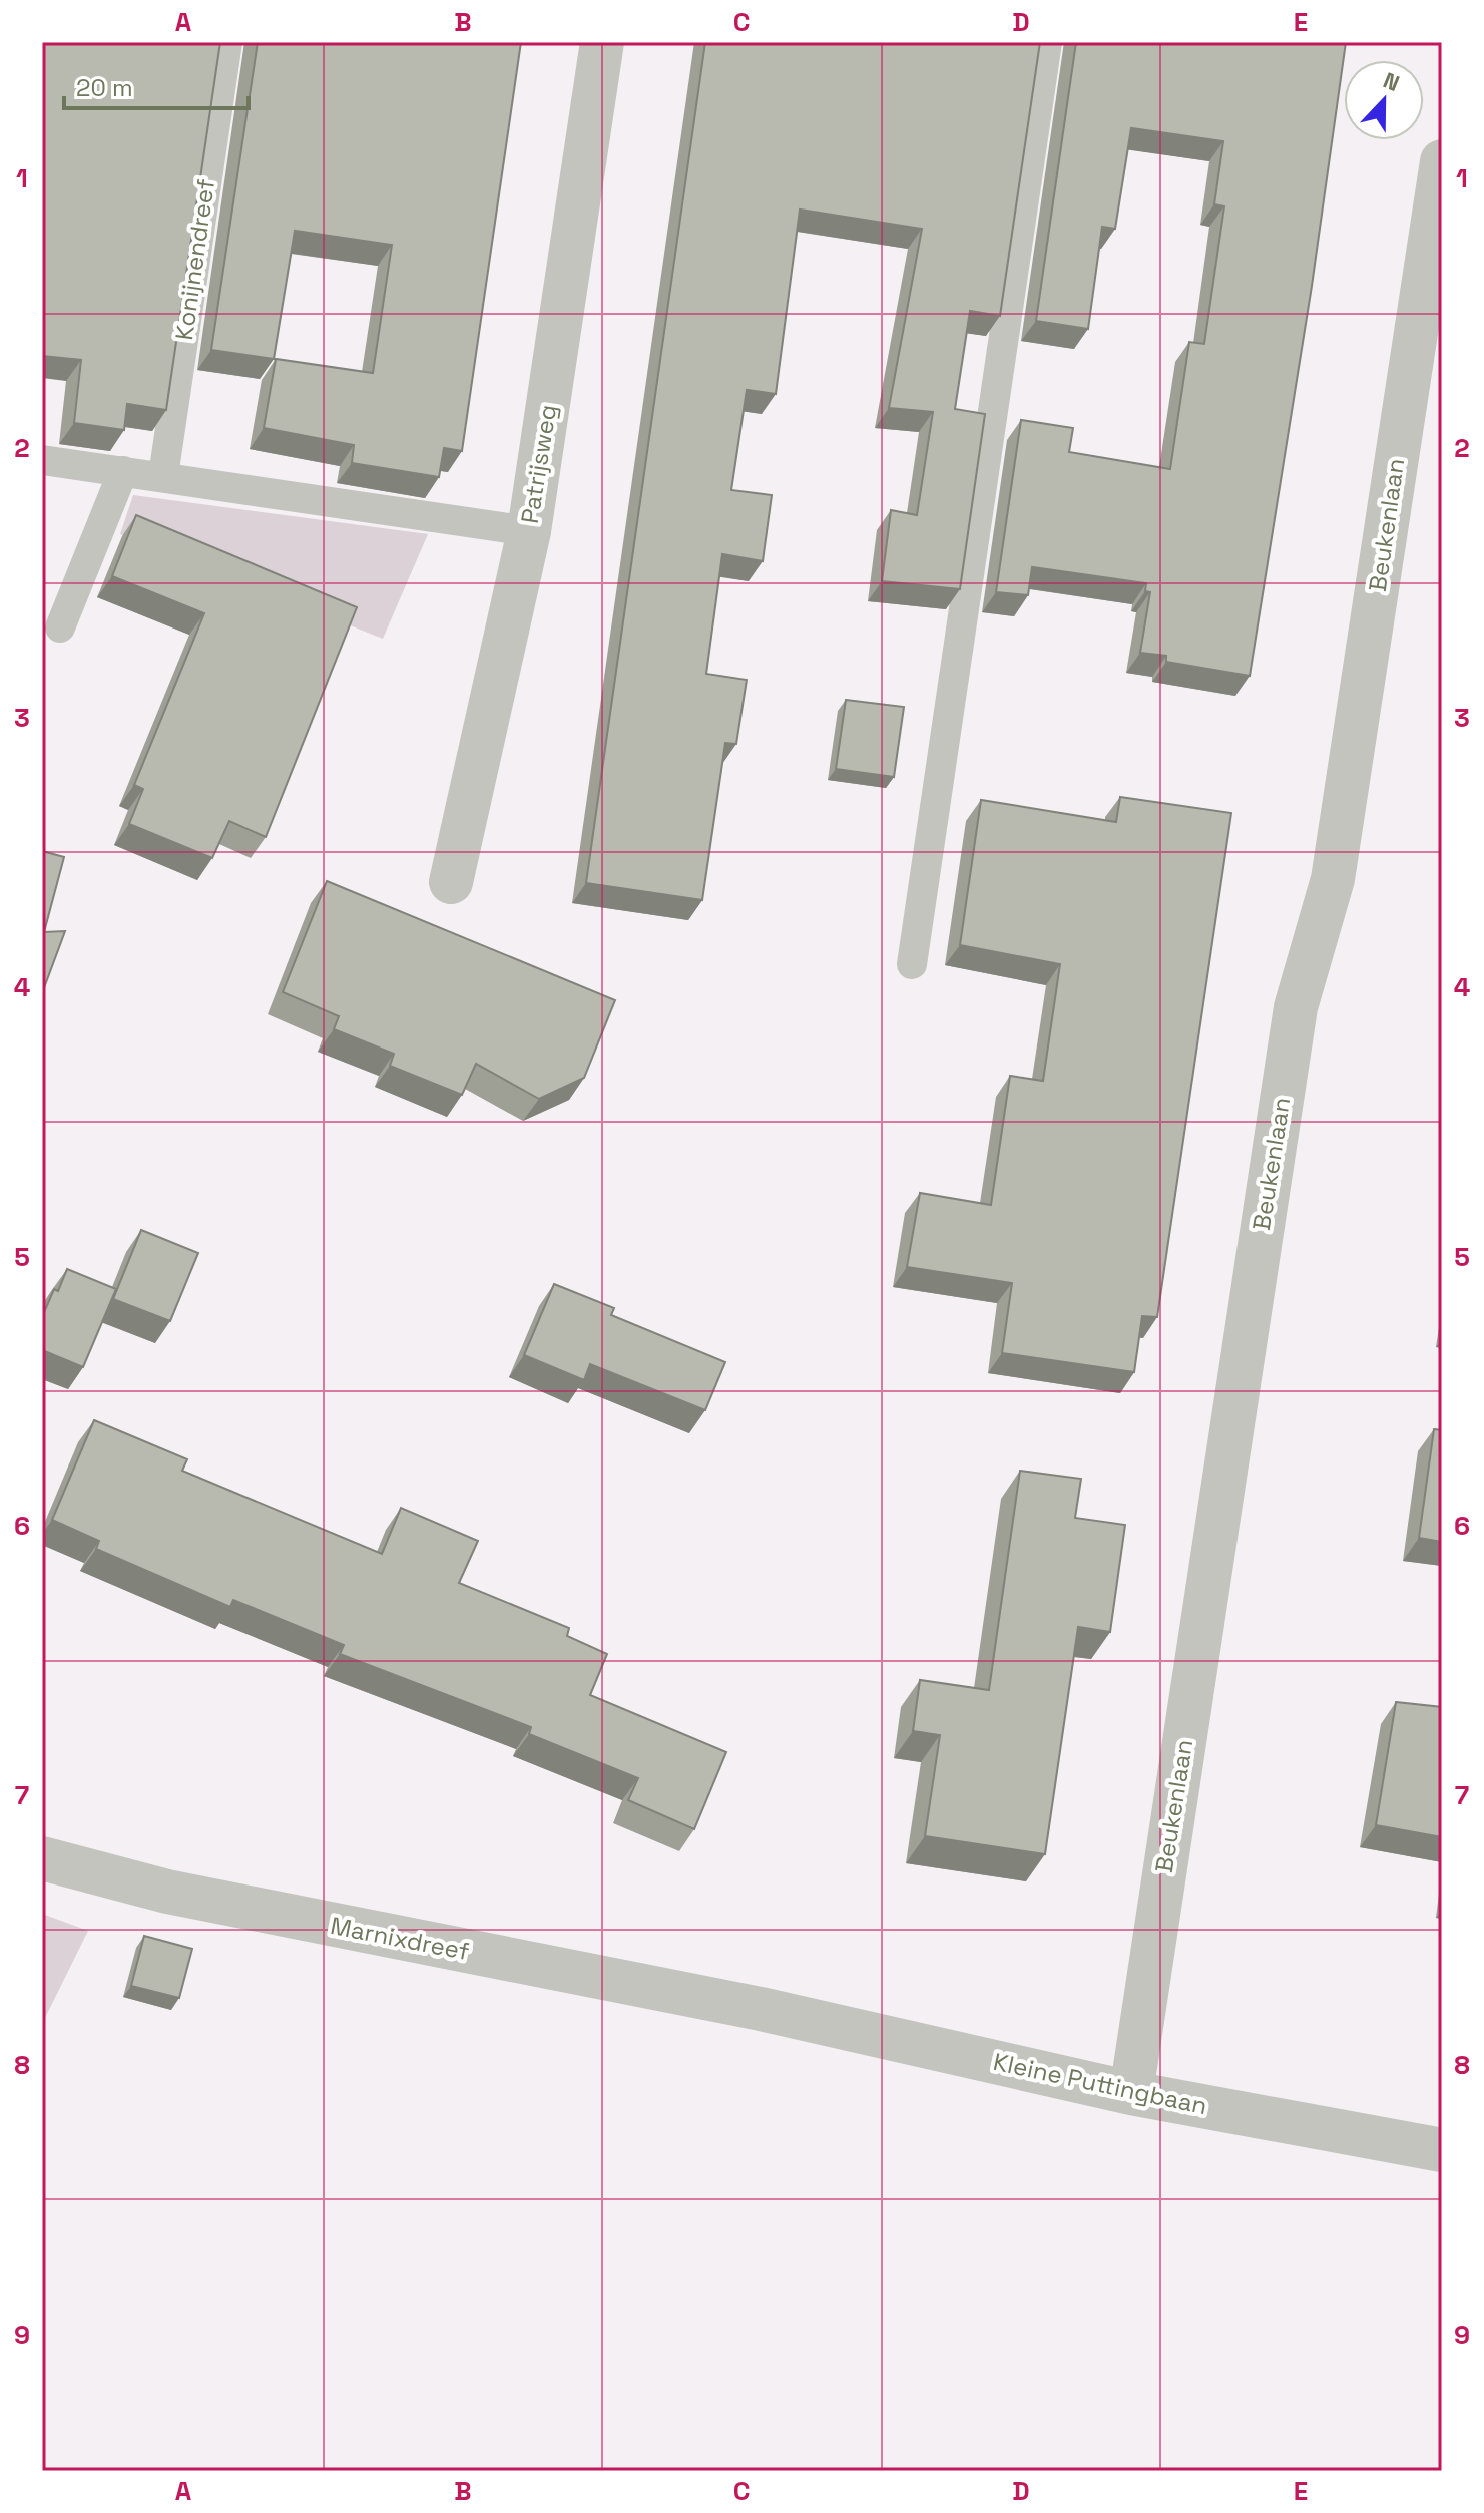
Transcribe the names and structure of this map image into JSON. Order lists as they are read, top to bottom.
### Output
{
  "streets": {
    "street": [
      "Patrijsweg",
      "Beukenlaan",
      "Marnixdreef",
      "Kleine Puttingbaan"
    ],
    "lane": ["Konijnendreef"]
  },
  "crossings": [
    ["Beukenlaan", "Kleine Puttingbaan"],
    ["Marnixdreef", "Kleine Puttingbaan"]
  ],
  "scale_bar": "20 m",
  "north": "top",
  "grid": {
    "columns": [
      "A",
      "B",
      "C",
      "D",
      "E"
    ],
    "rows": [
      "1",
      "2",
      "3",
      "4",
      "5",
      "6",
      "7",
      "8",
      "9"
    ]
  }
}
